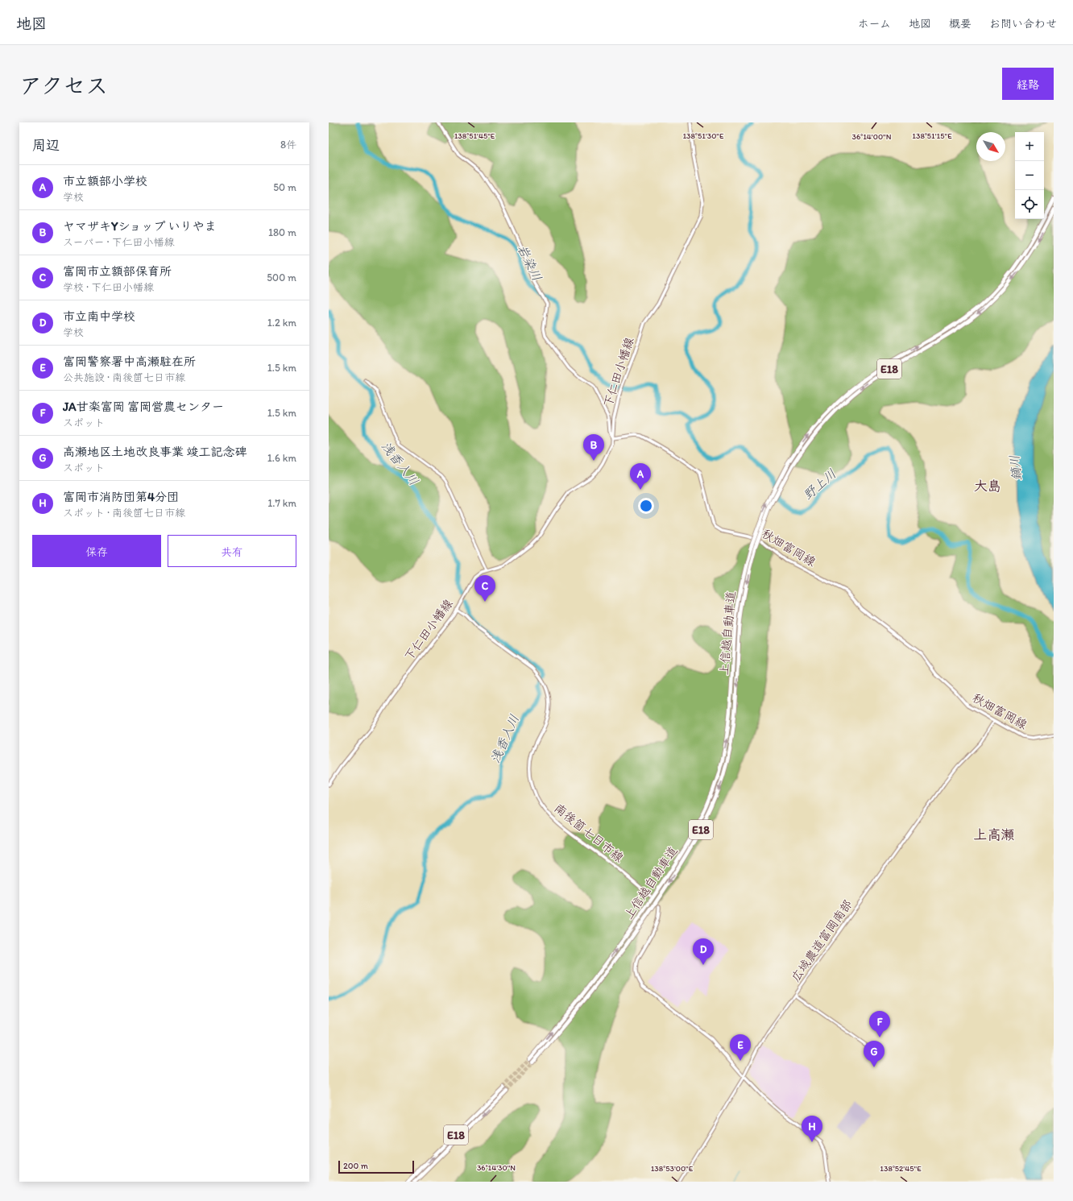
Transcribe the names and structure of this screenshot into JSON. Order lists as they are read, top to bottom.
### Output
{
  "streets": {
    "highway": ["E18", "上信越自動車道"],
    "main road": ["下仁田小幡線", "秋畑富岡線", "南後箇七日市線"],
    "street": ["広域農道富岡南部"]
  },
  "crossings": [
    ["下仁田小幡線", "秋畑富岡線"],
    ["下仁田小幡線", "南後箇七日市線"],
    ["秋畑富岡線", "広域農道富岡南部"]
  ],
  "districts": ["大島", "上高瀬"],
  "water": [
    "岩染川",
    "浅香入川",
    "鏑川",
    "野上川"
  ],
  "scale_bar": "200 m",
  "north": "bottom right",
  "page": {
    "header": "地図",
    "nav": [
      "ホーム",
      "地図",
      "概要",
      "お問い合わせ"
    ],
    "title": "アクセス",
    "buttons": [
      "経路",
      ["保存", "共有"]
    ],
    "heading": ["周辺", "8件"],
    "map_buttons": ["+", "−"],
    "list": [
      {
        "mark": "A",
        "name": "市立額部小学校",
        "note": "学校",
        "value": "50 m"
      },
      {
        "mark": "B",
        "name": "ヤマザキYショップ いりやま",
        "note": "スーパー · 下仁田小幡線",
        "value": "180 m"
      },
      {
        "mark": "C",
        "name": "富岡市立額部保育所",
        "note": "学校 · 下仁田小幡線",
        "value": "500 m"
      },
      {
        "mark": "D",
        "name": "市立南中学校",
        "note": "学校",
        "value": "1.2 km"
      },
      {
        "mark": "E",
        "name": "富岡警察署中高瀬駐在所",
        "note": "公共施設 · 南後箇七日市線",
        "value": "1.5 km"
      },
      {
        "mark": "F",
        "name": "JA甘楽富岡 富岡営農センター",
        "note": "スポット",
        "value": "1.5 km"
      },
      {
        "mark": "G",
        "name": "高瀬地区土地改良事業 竣工記念碑",
        "note": "スポット",
        "value": "1.6 km"
      },
      {
        "mark": "H",
        "name": "富岡市消防団第4分団",
        "note": "スポット · 南後箇七日市線",
        "value": "1.7 km"
      }
    ],
    "pins": [
      "B",
      "A",
      "C",
      "D",
      "F",
      "E",
      "G",
      "H"
    ],
    "scale": "200 m"
  },
  "coordinates": [
    "138°51'45\"E",
    "138°51'30\"E",
    "138°51'15\"E",
    "36°14'00\"N",
    "36°14'30\"N",
    "138°53'00\"E",
    "138°52'45\"E"
  ]
}
